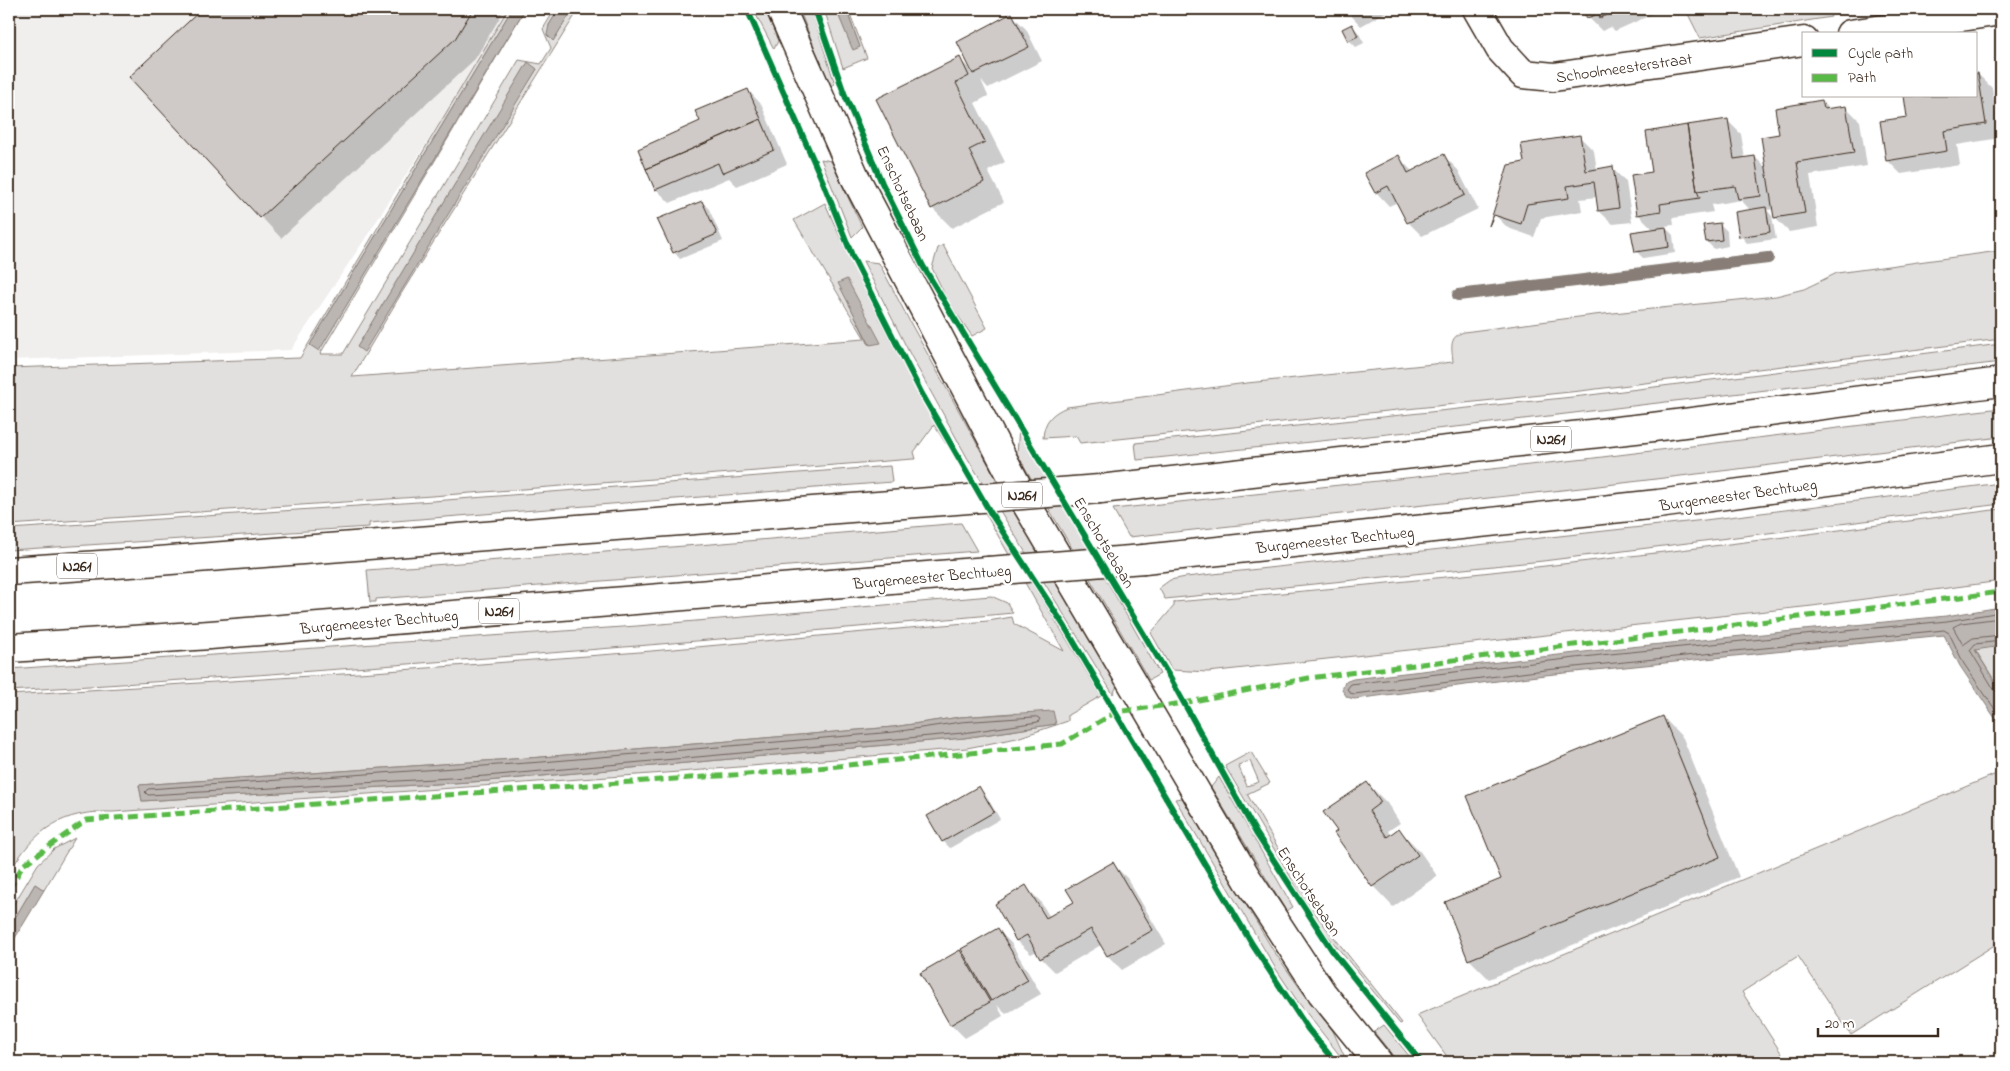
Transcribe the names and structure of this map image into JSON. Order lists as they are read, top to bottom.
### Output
{
  "streets": {
    "main road": [
      "Schoolmeesterstraat",
      "Enschotsebaan",
      "N261",
      "Burgemeester Bechtweg"
    ]
  },
  "legend": ["Cycle path", "Path"],
  "scale_bar": "20 m"
}
